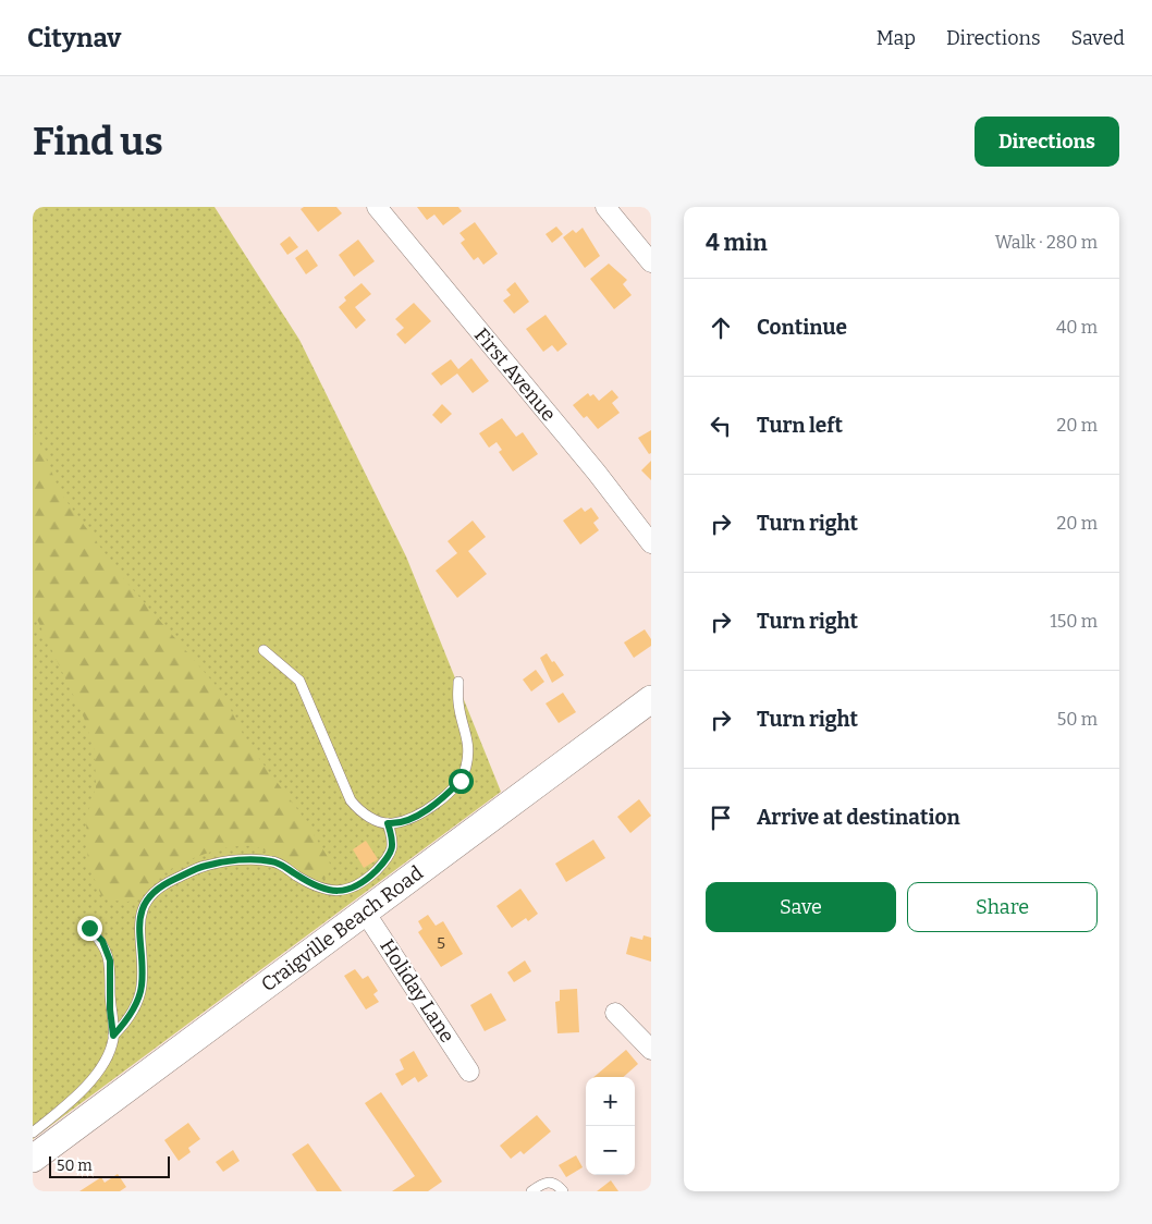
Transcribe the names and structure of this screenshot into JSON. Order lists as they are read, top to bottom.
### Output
{
  "streets": {
    "main road": ["Craigville Beach Road"],
    "street": ["First Avenue", "Holiday Lane"]
  },
  "crossings": [
    ["Craigville Beach Road", "Holiday Lane"]
  ],
  "house_numbers": ["5"],
  "scale_bar": "50 m",
  "page": {
    "header": "Citynav",
    "nav": ["Map", "Directions", "Saved"],
    "buttons": [
      "Directions",
      ["Save", "Share"]
    ],
    "title": "Find us",
    "heading": ["4 min", "Walk · 280 m"],
    "list": [
      ["Continue", "40 m"],
      ["Turn left", "20 m"],
      ["Turn right", "20 m"],
      ["Turn right", "150 m"],
      ["Turn right", "50 m"],
      "Arrive at destination"
    ],
    "map_buttons": ["+", "−"],
    "scale": "50 m"
  }
}
